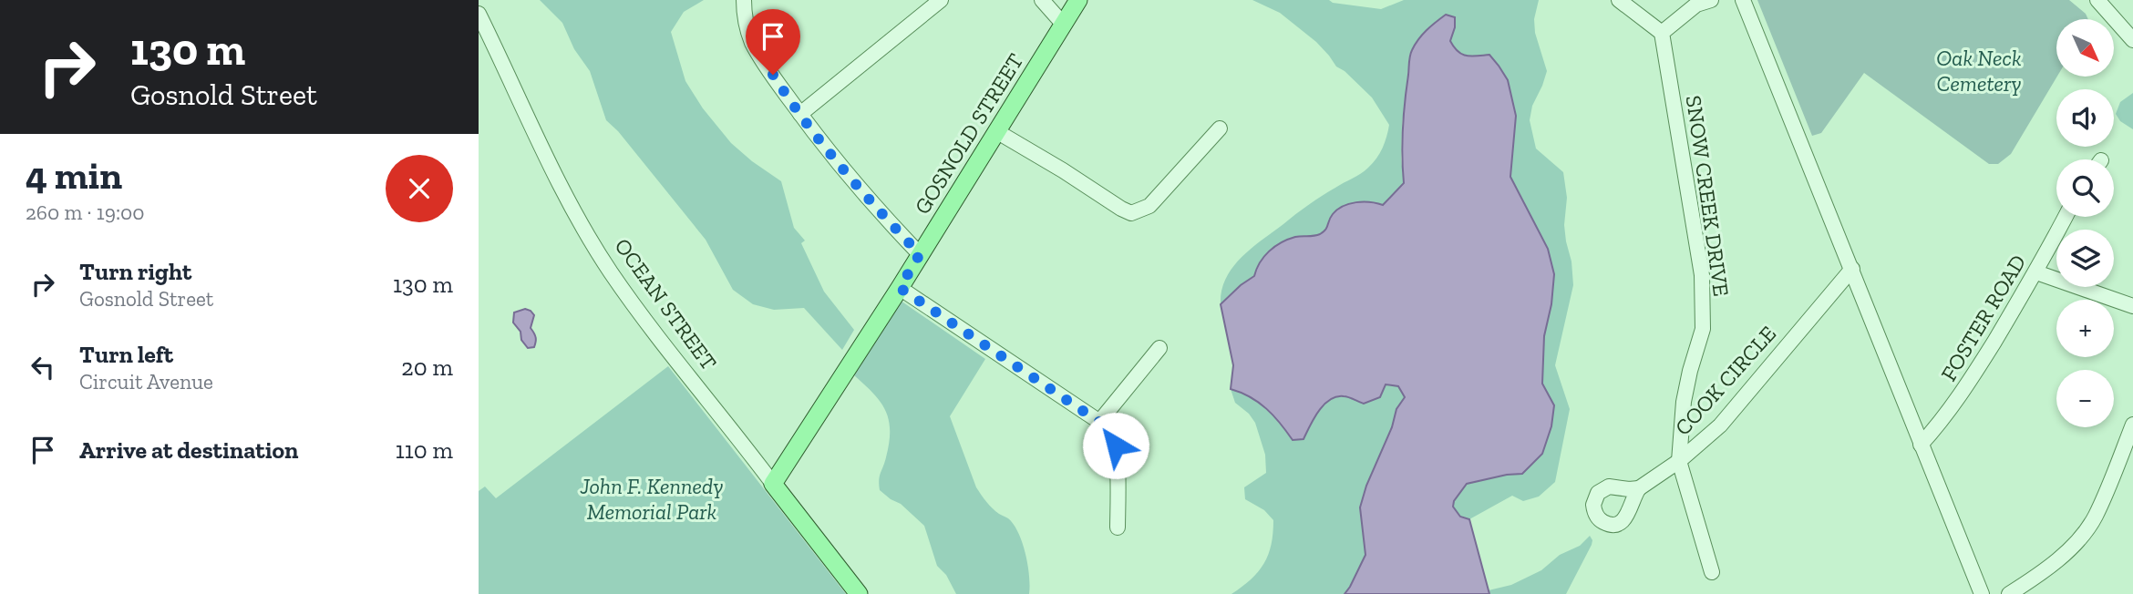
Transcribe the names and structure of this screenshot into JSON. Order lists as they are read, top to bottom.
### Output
{
  "streets": {
    "main road": ["GOSNOLD STREET", "OCEAN STREET"],
    "street": ["SNOW CREEK DRIVE", "FOSTER ROAD", "COOK CIRCLE"]
  },
  "crossings": [
    ["GOSNOLD STREET", "OCEAN STREET"],
    ["SNOW CREEK DRIVE", "COOK CIRCLE"]
  ],
  "parks": ["Oak Neck Cemetery", "John F. Kennedy Memorial Park"],
  "north": "bottom right",
  "page": {
    "turn": ["130 m", "Gosnold Street"],
    "map_buttons": ["+", "−"],
    "heading": ["4 min", "260 m · 19:00"],
    "list": [
      {
        "name": "Turn right",
        "note": "Gosnold Street",
        "value": "130 m"
      },
      {
        "name": "Turn left",
        "note": "Circuit Avenue",
        "value": "20 m"
      },
      {
        "name": "Arrive at destination",
        "value": "110 m"
      }
    ]
  }
}
